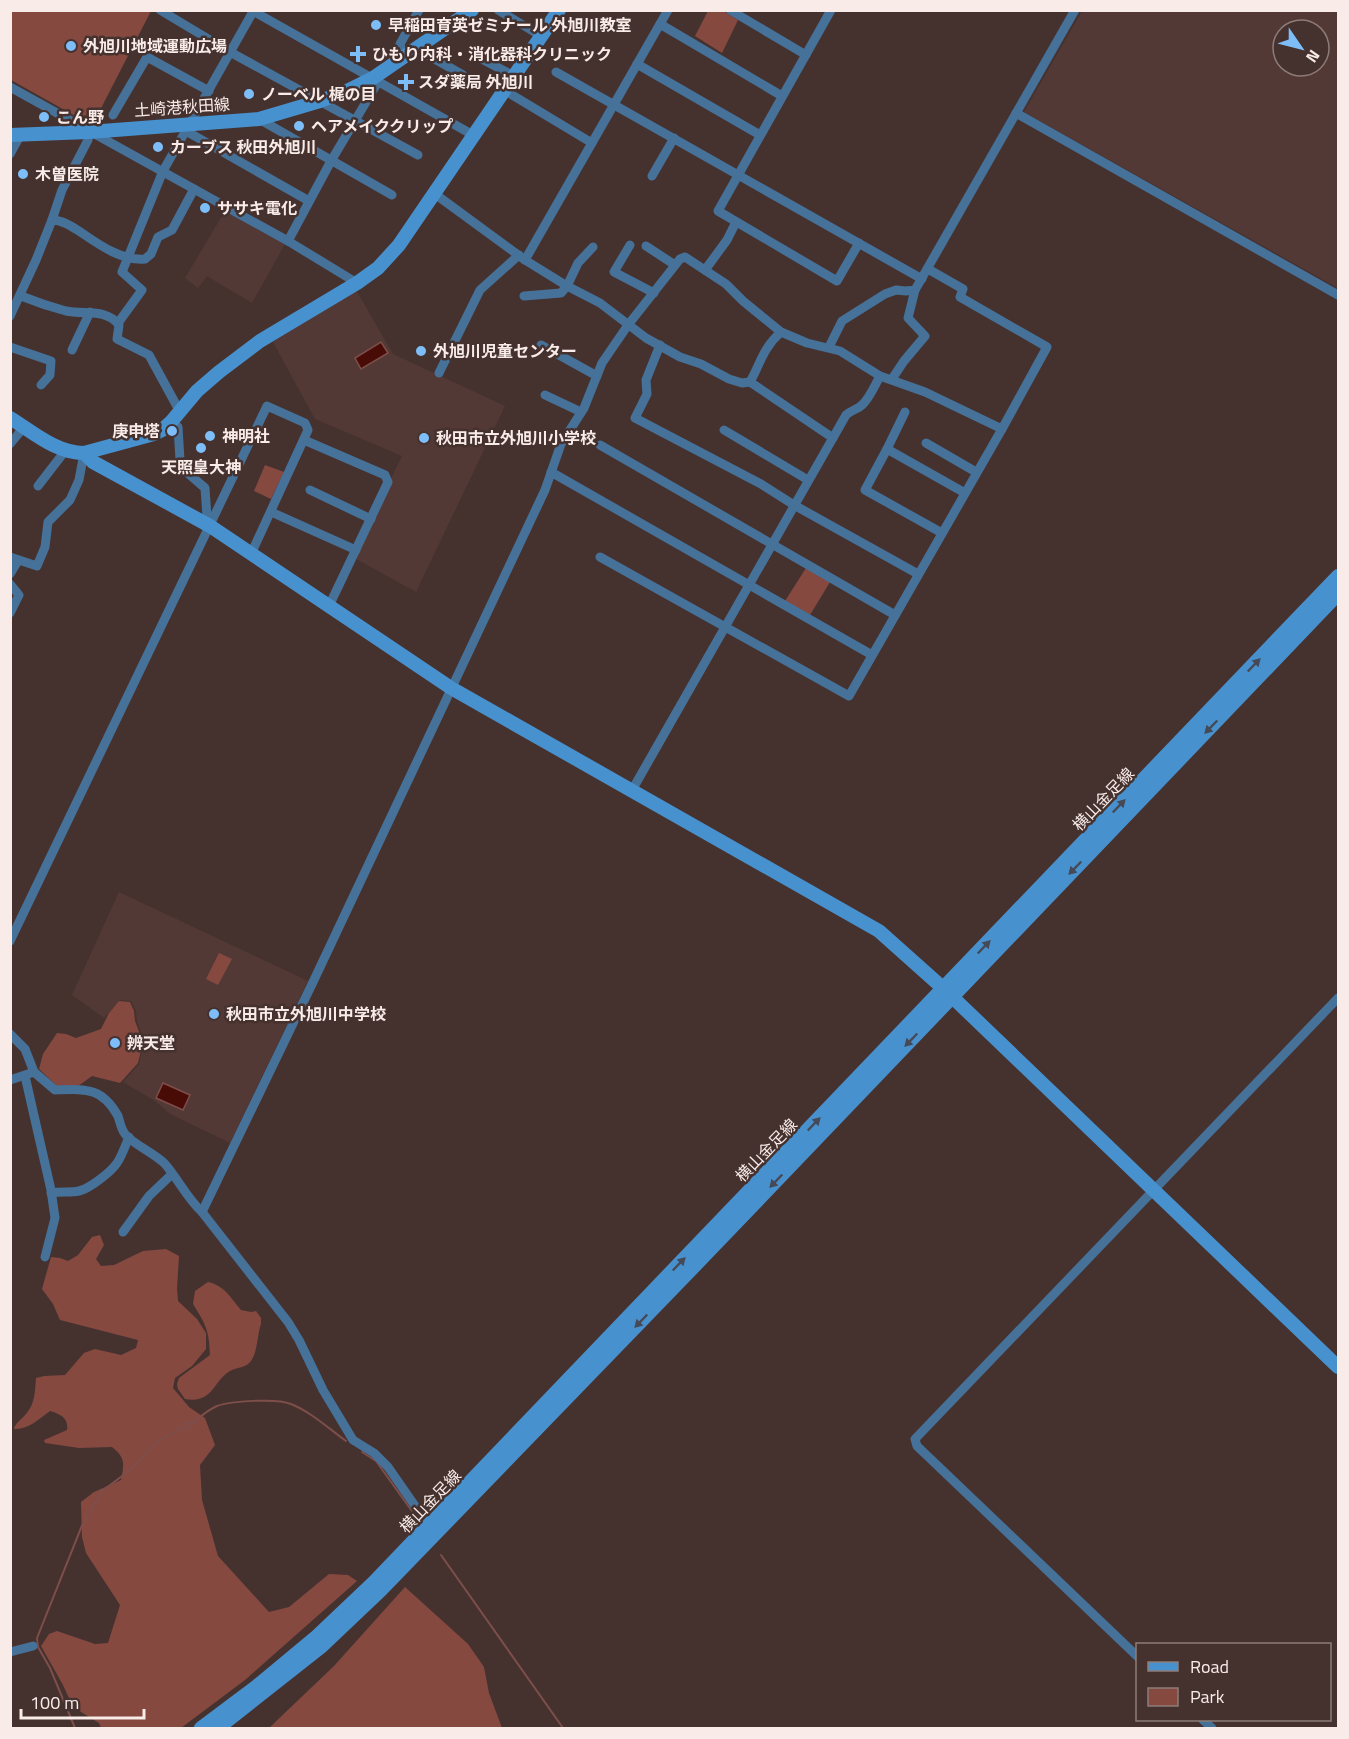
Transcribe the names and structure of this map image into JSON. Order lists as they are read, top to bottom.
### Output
{
  "streets": {
    "street": ["土崎港秋田線", "横山金足線"]
  },
  "places": {
    "other": [
      "早稲田育英ゼミナール 外旭川教室",
      "外旭川地域運動広場",
      "ノーベル 梶の目",
      "こん野",
      "ヘアメイククリップ",
      "カーブス 秋田外旭川",
      "木曽医院",
      "ササキ電化",
      "外旭川児童センター",
      "庚申塔",
      "神明社",
      "秋田市立外旭川小学校",
      "天照皇大神",
      "秋田市立外旭川中学校",
      "辨天堂"
    ],
    "health": ["ひもり内科・消化器科クリニック", "スダ薬局 外旭川"]
  },
  "legend": ["Road", "Park"],
  "scale_bar": "100 m",
  "north": "bottom right"
}
